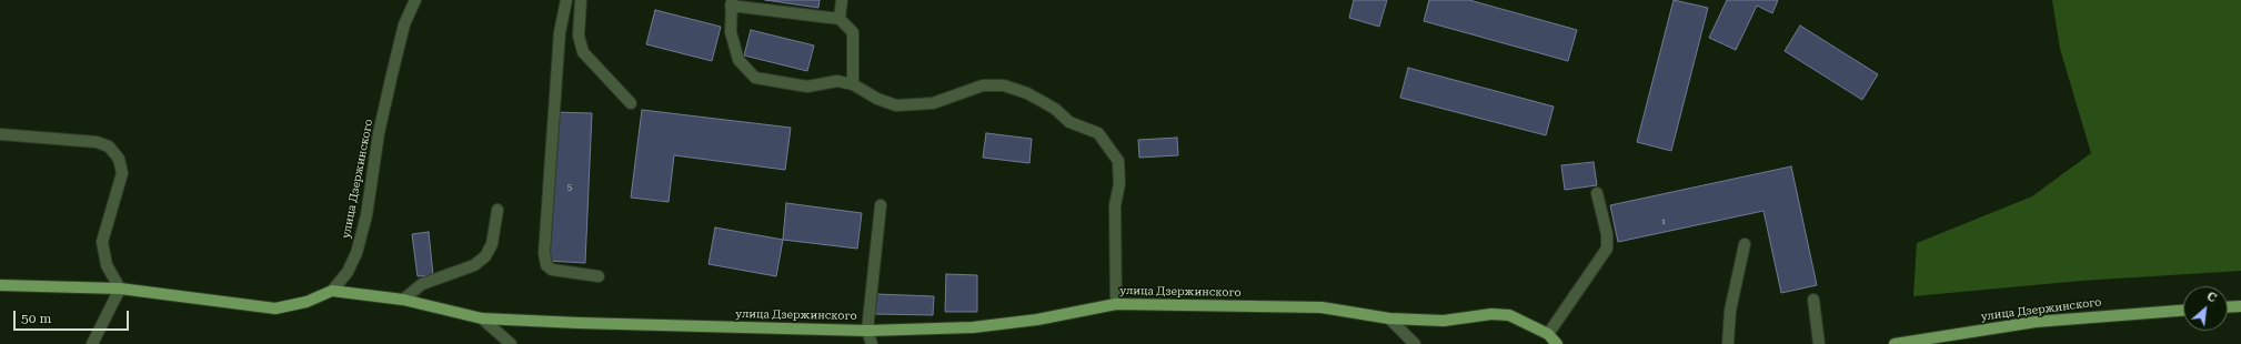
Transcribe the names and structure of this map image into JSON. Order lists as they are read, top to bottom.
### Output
{
  "streets": {
    "main road": ["улица Дзержинского"]
  },
  "house_numbers": ["5", "1"],
  "scale_bar": "50 m",
  "north": "top right"
}
